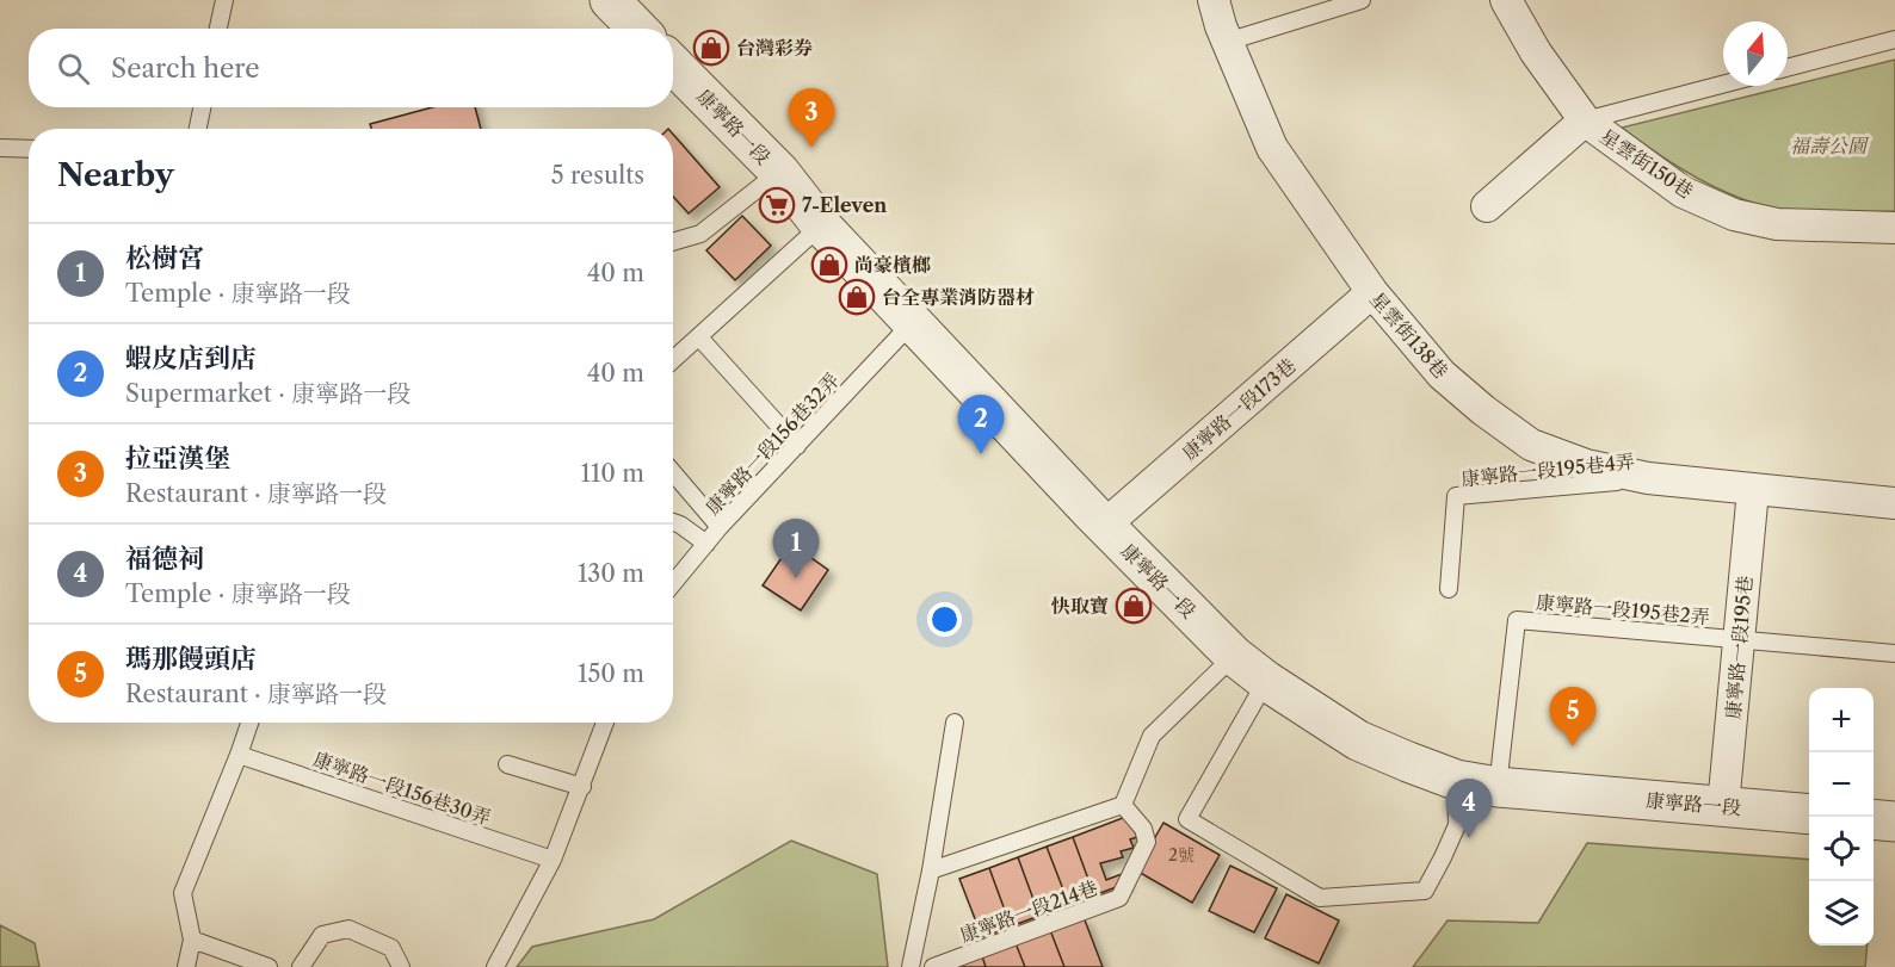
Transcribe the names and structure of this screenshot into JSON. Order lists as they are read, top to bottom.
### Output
{
  "streets": {
    "street": [
      "康寧路一段",
      "星雲街150巷",
      "星雲街138巷",
      "康寧路一段173巷",
      "康寧路一段195巷"
    ],
    "lane": [
      "康寧路一段156巷32弄",
      "康寧路一段195巷4弄",
      "康寧路一段195巷2弄",
      "康寧路一段156巷30弄",
      "康寧路一段214巷"
    ]
  },
  "crossings": [
    ["康寧路一段", "康寧路一段173巷"],
    ["康寧路一段", "康寧路一段156巷32弄"],
    ["康寧路一段", "康寧路一段195巷2弄"],
    ["康寧路一段", "康寧路一段195巷"],
    ["星雲街138巷", "康寧路一段173巷"],
    ["星雲街138巷", "康寧路一段195巷4弄"],
    ["星雲街138巷", "康寧路一段195巷"],
    ["康寧路一段195巷2弄", "康寧路一段195巷"]
  ],
  "parks": ["福壽公園"],
  "places": {
    "shop": [
      "台灣彩券",
      "尚豪檳榔",
      "台全專業消防器材",
      "快取寶"
    ],
    "supermarket": ["7-Eleven"]
  },
  "house_numbers": ["2號"],
  "north": "top",
  "page": {
    "search": "Search here",
    "pins": [
      "3",
      "2",
      "1",
      "5",
      "4"
    ],
    "heading": ["Nearby", "5 results"],
    "list": [
      {
        "mark": "1",
        "name": "松樹宮",
        "note": "Temple · 康寧路一段",
        "value": "40 m"
      },
      {
        "mark": "2",
        "name": "蝦皮店到店",
        "note": "Supermarket · 康寧路一段",
        "value": "40 m"
      },
      {
        "mark": "3",
        "name": "拉亞漢堡",
        "note": "Restaurant · 康寧路一段",
        "value": "110 m"
      },
      {
        "mark": "4",
        "name": "福德祠",
        "note": "Temple · 康寧路一段",
        "value": "130 m"
      },
      {
        "mark": "5",
        "name": "瑪那饅頭店",
        "note": "Restaurant · 康寧路一段",
        "value": "150 m"
      }
    ],
    "map_buttons": ["+", "−"]
  }
}
